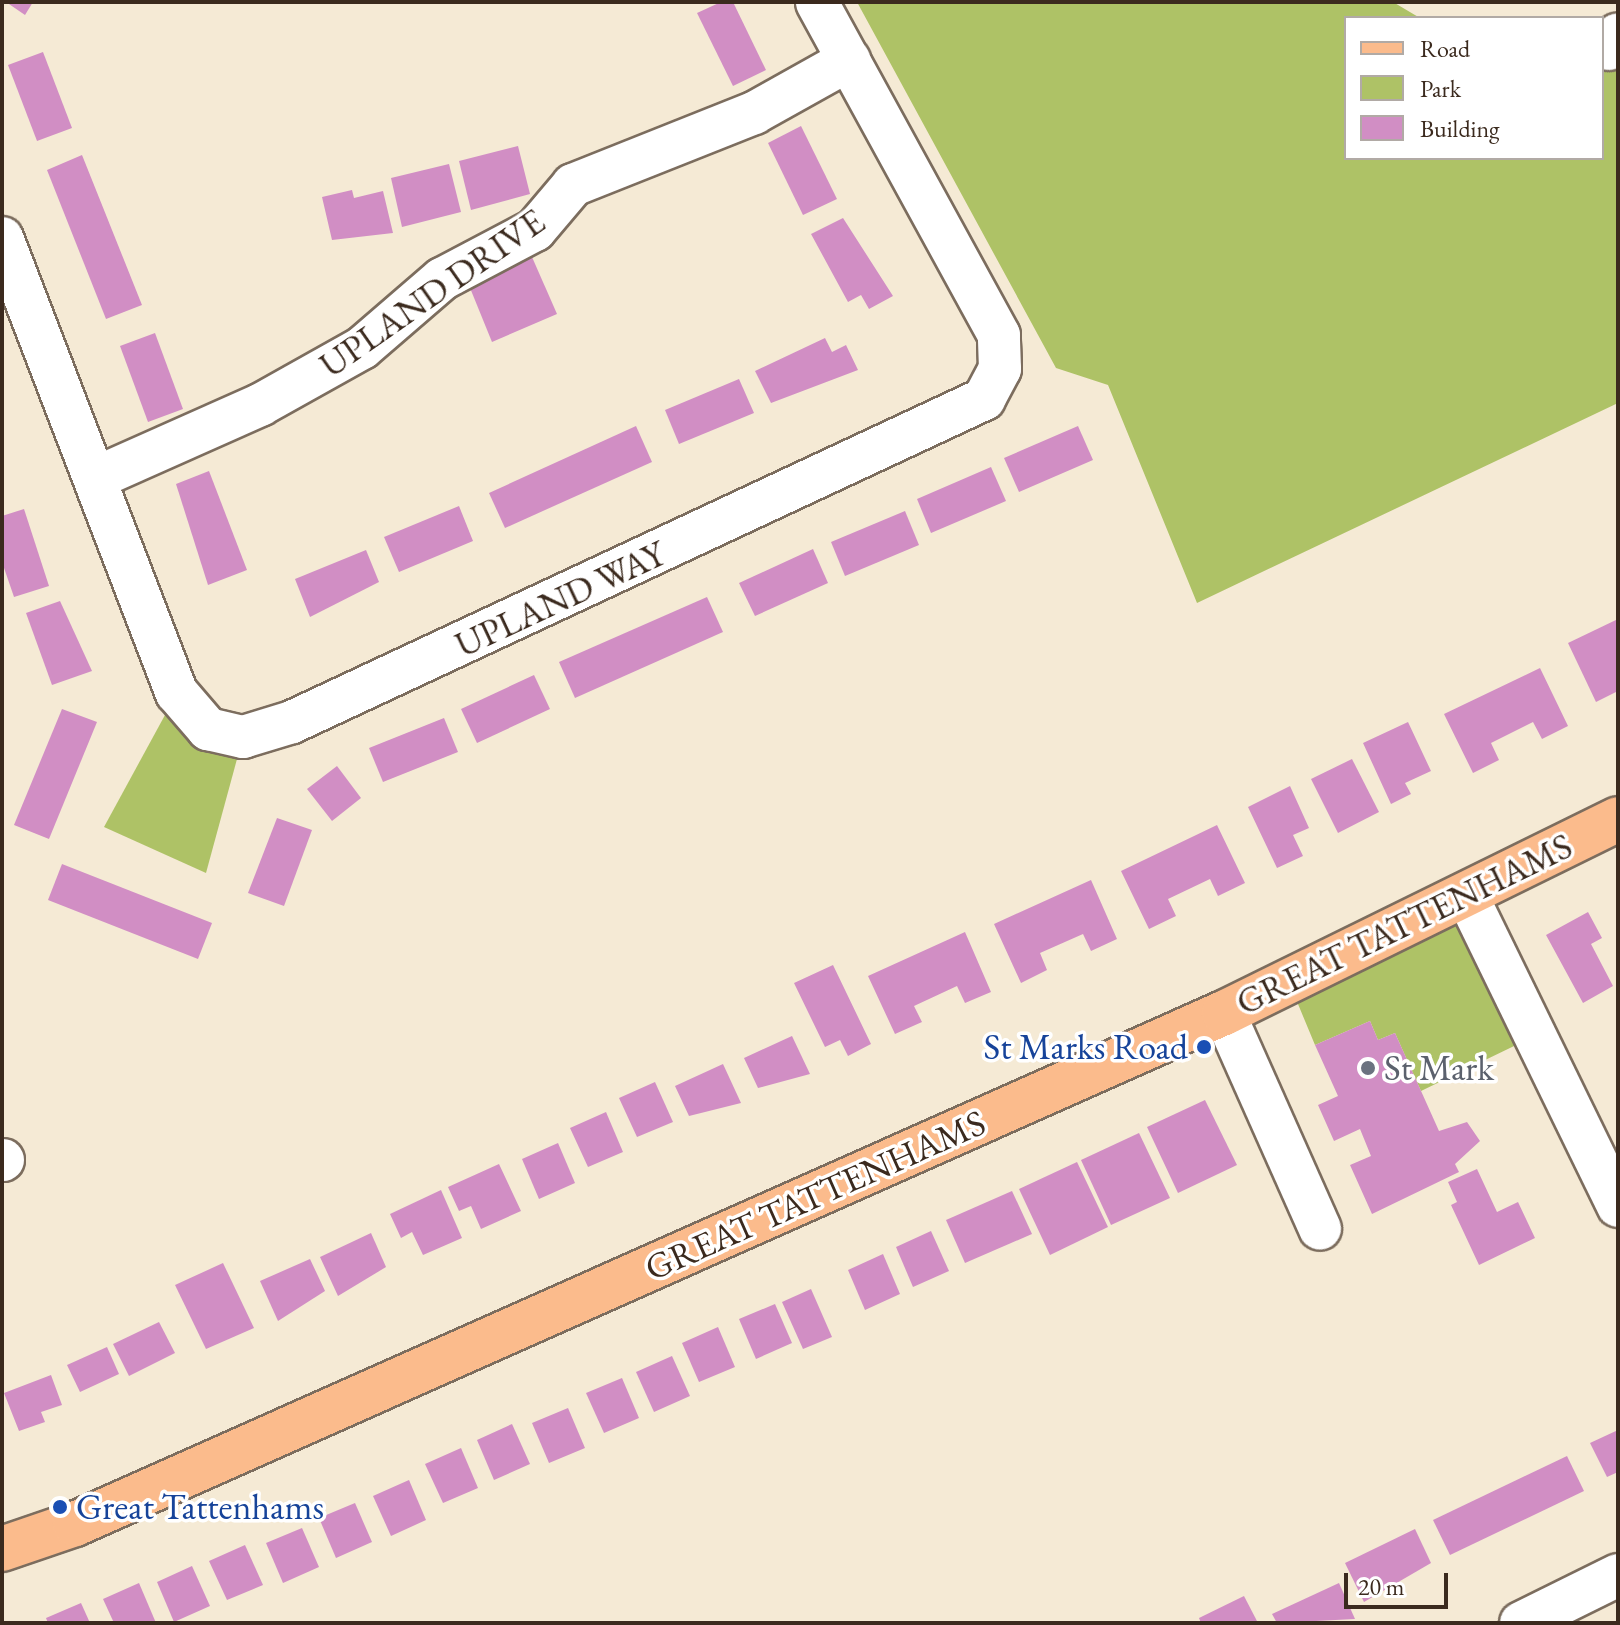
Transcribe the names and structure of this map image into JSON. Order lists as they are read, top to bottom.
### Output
{
  "streets": {
    "main road": ["GREAT TATTENHAMS"],
    "street": ["UPLAND DRIVE", "UPLAND WAY"]
  },
  "crossings": [
    ["UPLAND DRIVE", "UPLAND WAY"]
  ],
  "places": ["St Marks Road", "St Mark", "Great Tattenhams"],
  "legend": ["Road", "Park", "Building"],
  "scale_bar": "20 m"
}
